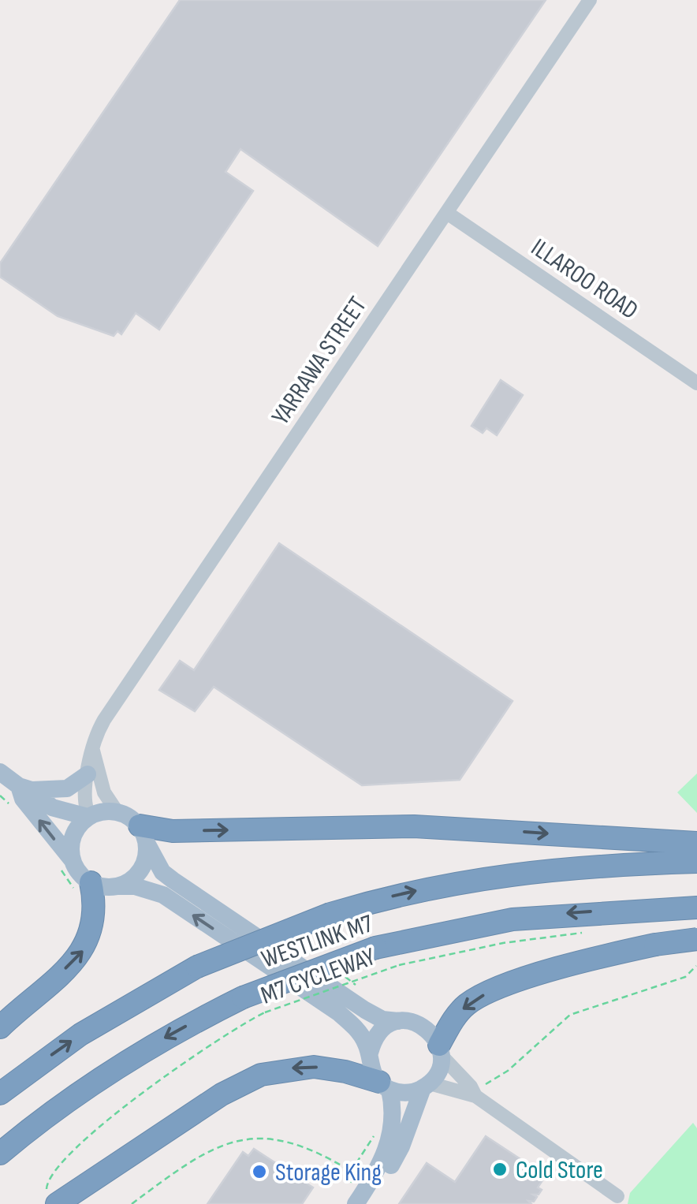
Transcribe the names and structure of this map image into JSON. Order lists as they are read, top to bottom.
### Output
{
  "streets": {
    "highway": ["WESTLINK M7"],
    "street": ["ILLAROO ROAD", "YARRAWA STREET"],
    "path": ["M7 CYCLEWAY"]
  },
  "crossings": [
    ["ILLAROO ROAD", "YARRAWA STREET"]
  ],
  "places": ["Cold Store", "Storage King"]
}
